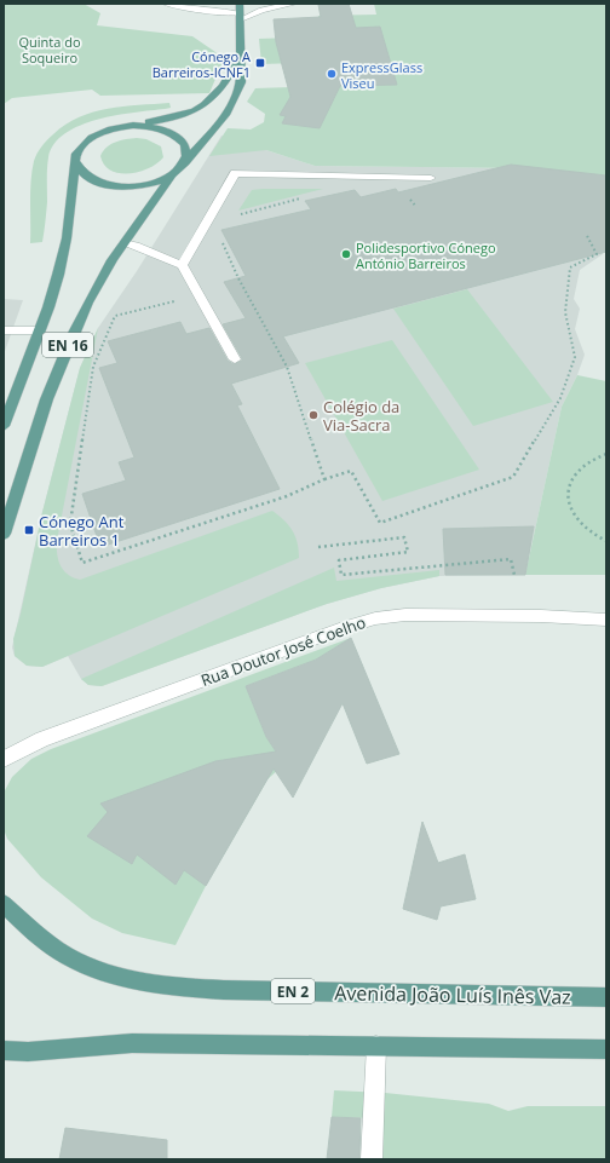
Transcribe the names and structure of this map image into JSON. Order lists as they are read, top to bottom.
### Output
{
  "streets": {
    "main road": ["EN 16", "EN 2", "Avenida João Luís Inês Vaz"],
    "street": ["Rua Doutor José Coelho"]
  },
  "parks": ["Quinta do Soqueiro"],
  "places": {
    "transit": ["Cónego A Barreiros-ICNF1", "Cónego Ant Barreiros 1"],
    "other": ["ExpressGlass Viseu", "Polidesportivo Cónego António Barreiros", "Colégio da Via-Sacra"]
  }
}
